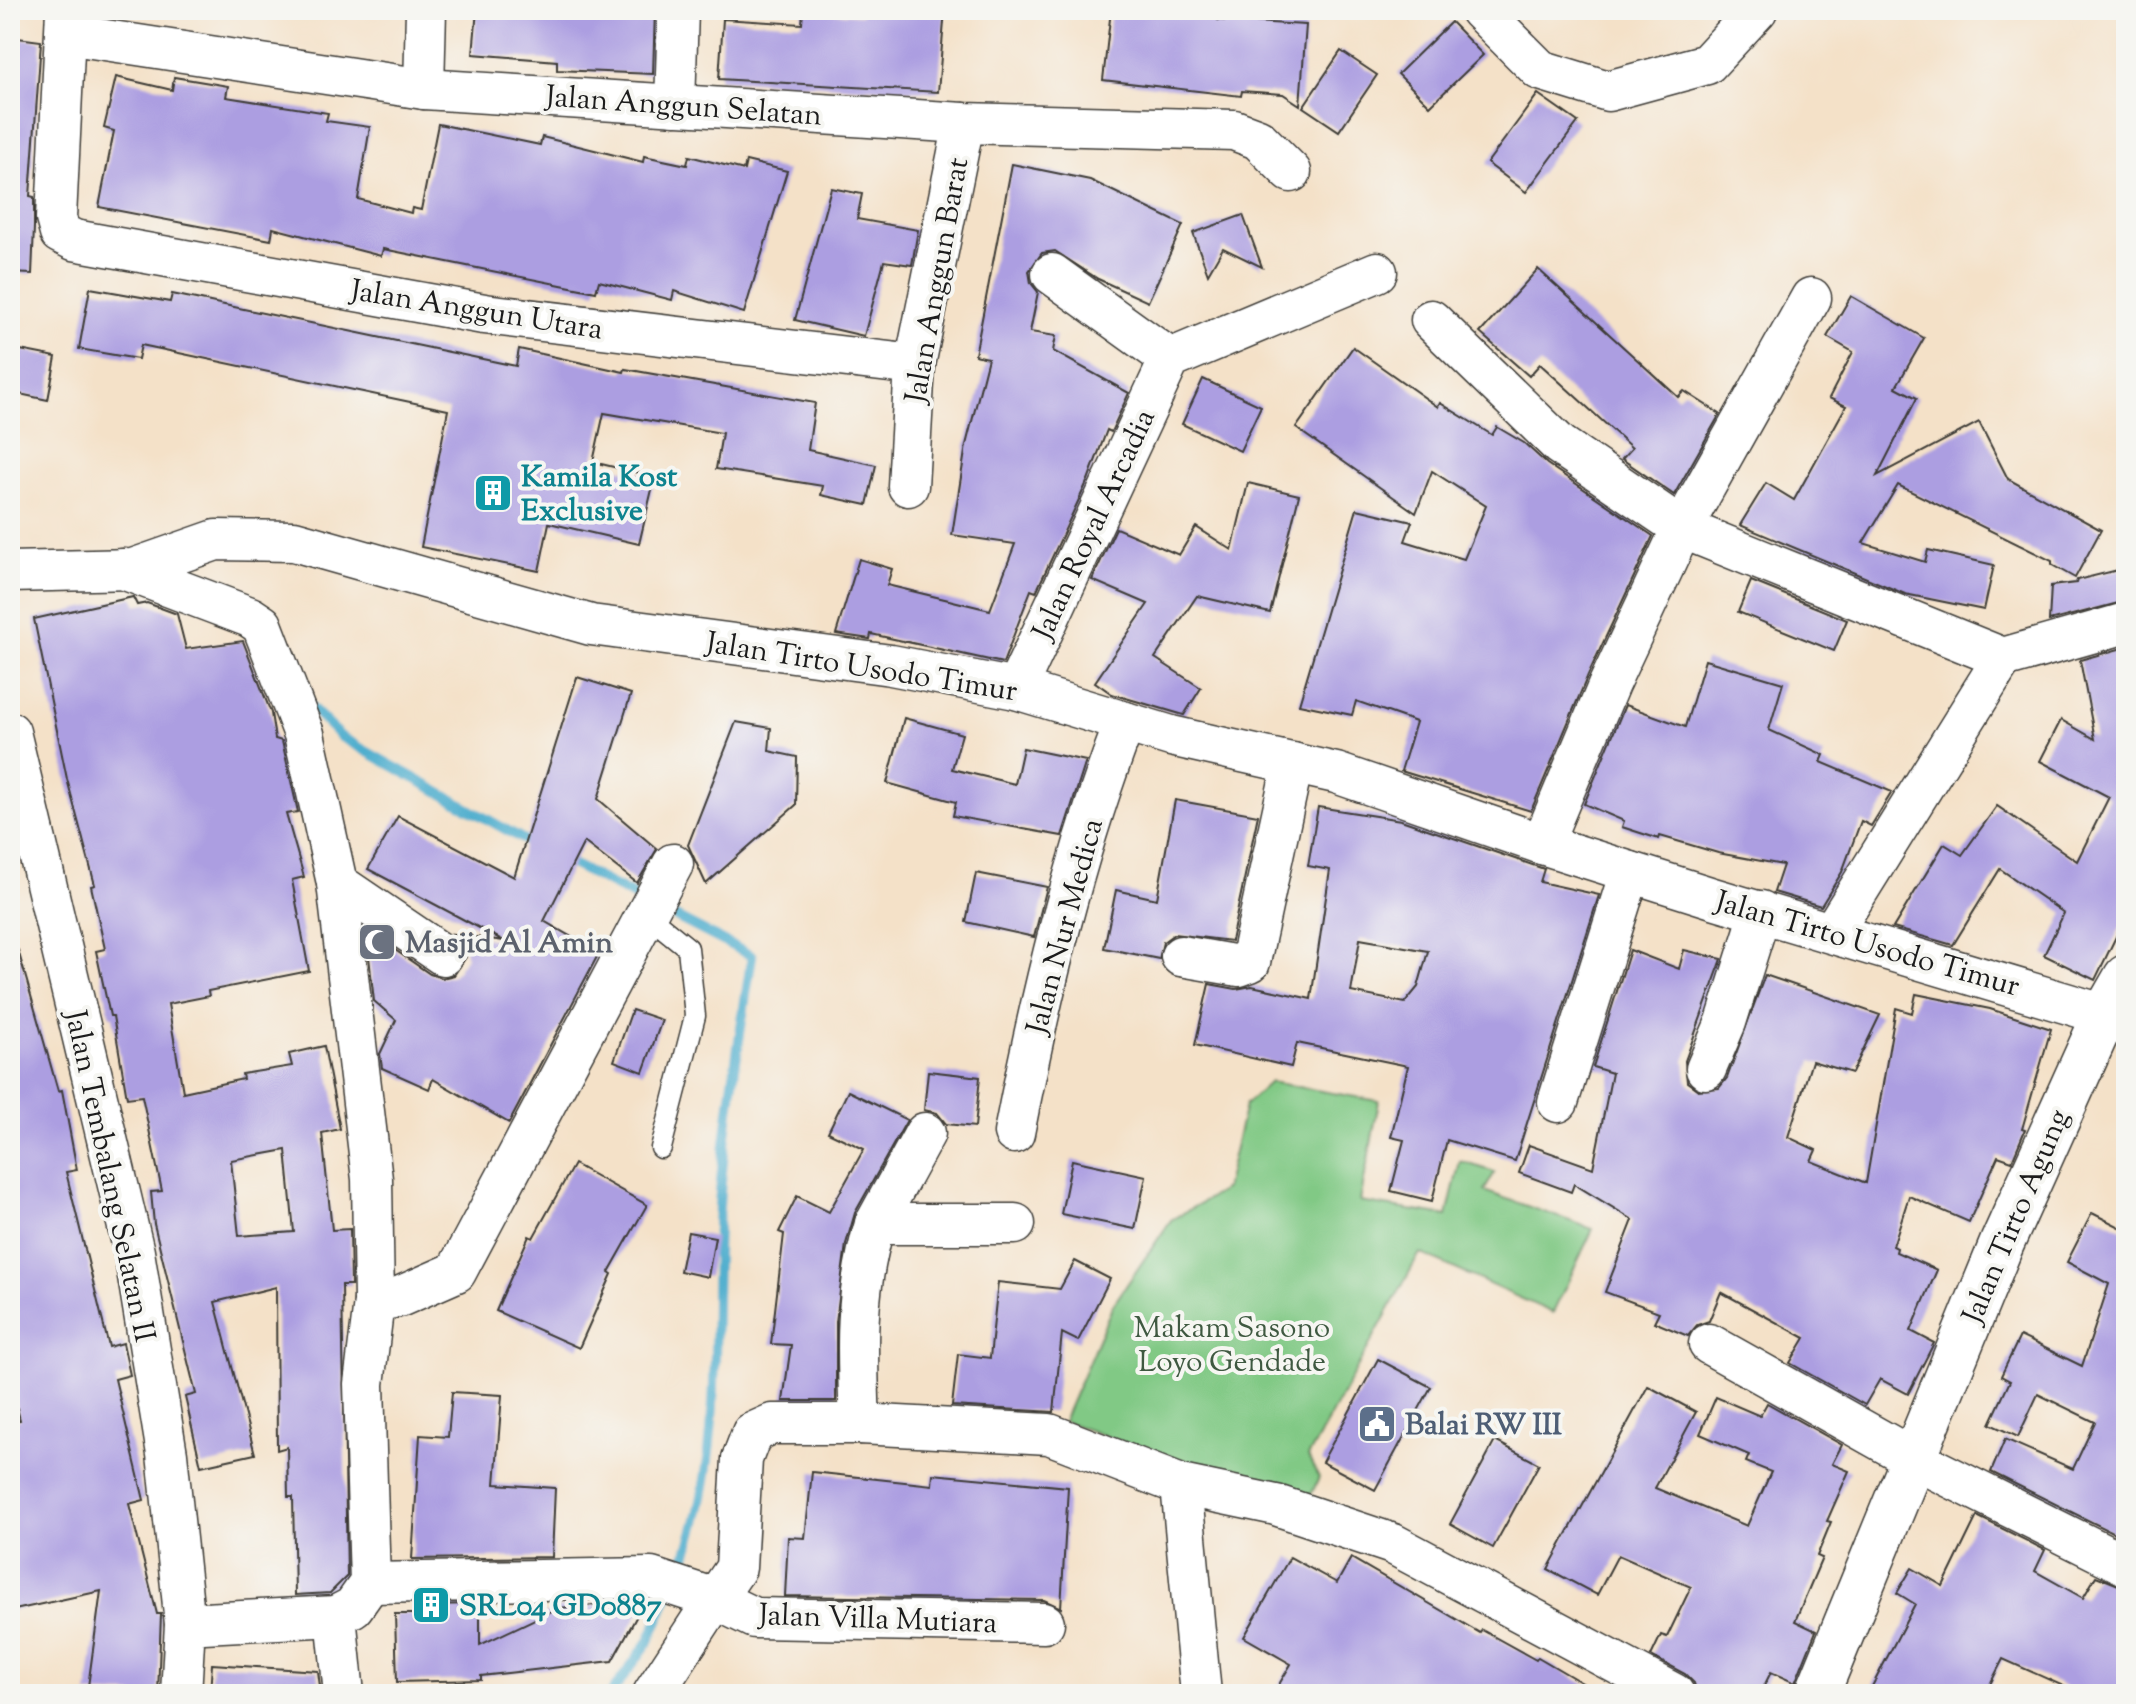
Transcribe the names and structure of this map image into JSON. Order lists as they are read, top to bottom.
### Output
{
  "streets": {
    "main road": ["Jalan Tirto Agung"],
    "street": [
      "Jalan Anggun Selatan",
      "Jalan Anggun Barat",
      "Jalan Anggun Utara",
      "Jalan Royal Arcadia",
      "Jalan Tirto Usodo Timur",
      "Jalan Nur Medica",
      "Jalan Tembalang Selatan II",
      "Jalan Villa Mutiara"
    ]
  },
  "crossings": [
    ["Jalan Anggun Selatan", "Jalan Anggun Barat"],
    ["Jalan Anggun Selatan", "Jalan Anggun Utara"],
    ["Jalan Anggun Barat", "Jalan Anggun Utara"],
    ["Jalan Royal Arcadia", "Jalan Tirto Usodo Timur"],
    ["Jalan Tirto Usodo Timur", "Jalan Nur Medica"],
    ["Jalan Tirto Usodo Timur", "Jalan Tirto Agung"]
  ],
  "parks": ["Makam Sasono Loyo Gendade"],
  "places": {
    "building": ["Kamila Kost Exclusive", "SRL04 GD0887"],
    "mosque": ["Masjid Al Amin"],
    "public building": ["Balai RW III"]
  }
}
